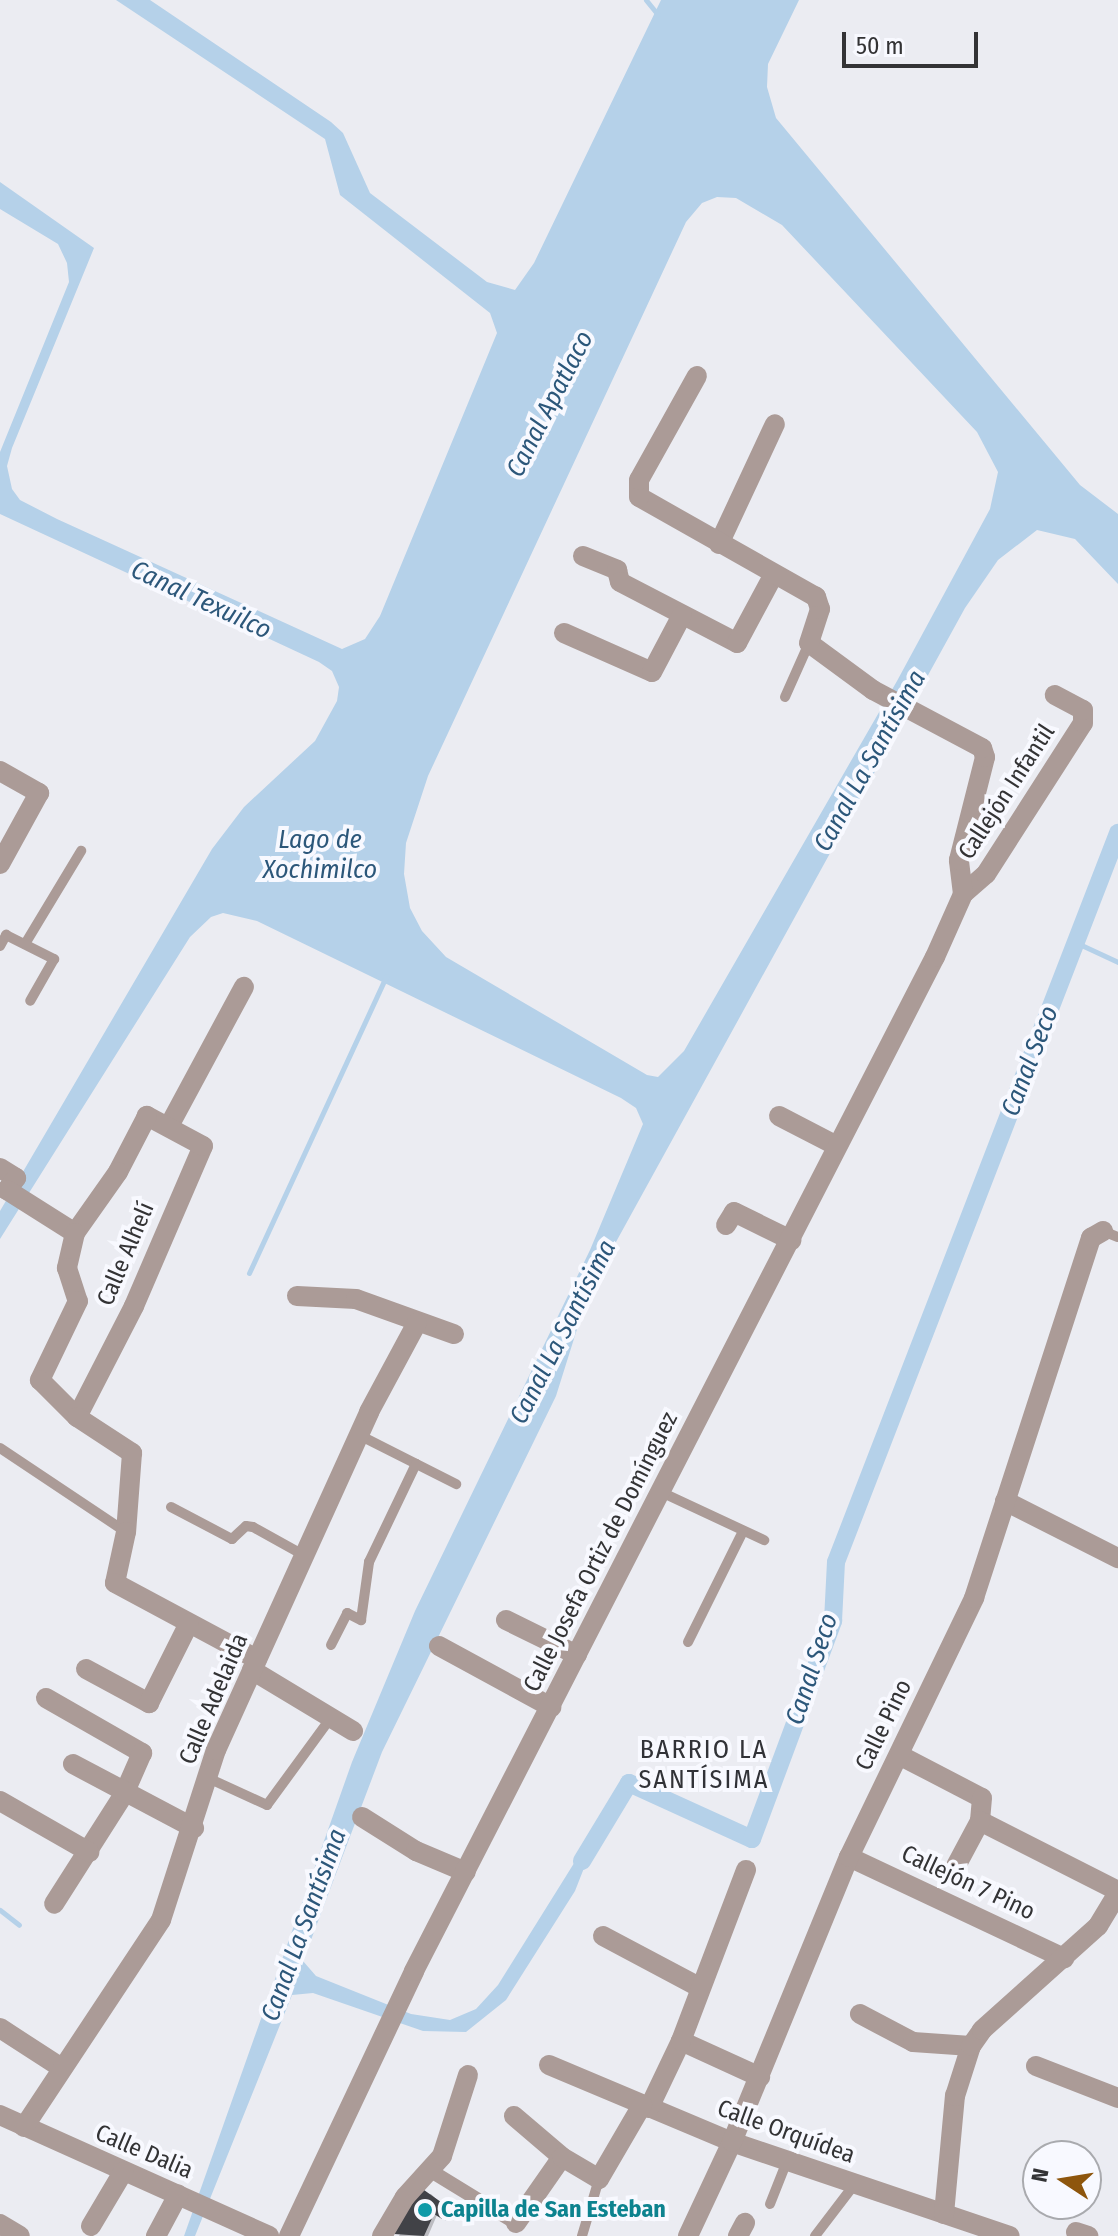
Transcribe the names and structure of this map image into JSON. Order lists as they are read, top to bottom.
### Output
{
  "streets": {
    "street": [
      "Callejón Infantil",
      "Calle Alhelí",
      "Calle Josefa Ortiz de Domínguez",
      "Calle Adelaida",
      "Calle Pino",
      "Callejón 7 Pino",
      "Calle Orquídea",
      "Calle Dalia"
    ]
  },
  "crossings": [
    ["Callejón Infantil", "Calle Josefa Ortiz de Domínguez"],
    ["Calle Adelaida", "Calle Dalia"],
    ["Calle Pino", "Callejón 7 Pino"],
    ["Calle Pino", "Calle Orquídea"]
  ],
  "districts": ["BARRIO LA SANTÍSIMA"],
  "water": [
    "Canal Apatlaco",
    "Canal Texuilco",
    "Canal La Santísima",
    "Lago de Xochimilco",
    "Canal Seco"
  ],
  "places": ["Capilla de San Esteban"],
  "scale_bar": "50 m",
  "north": "left"
}
